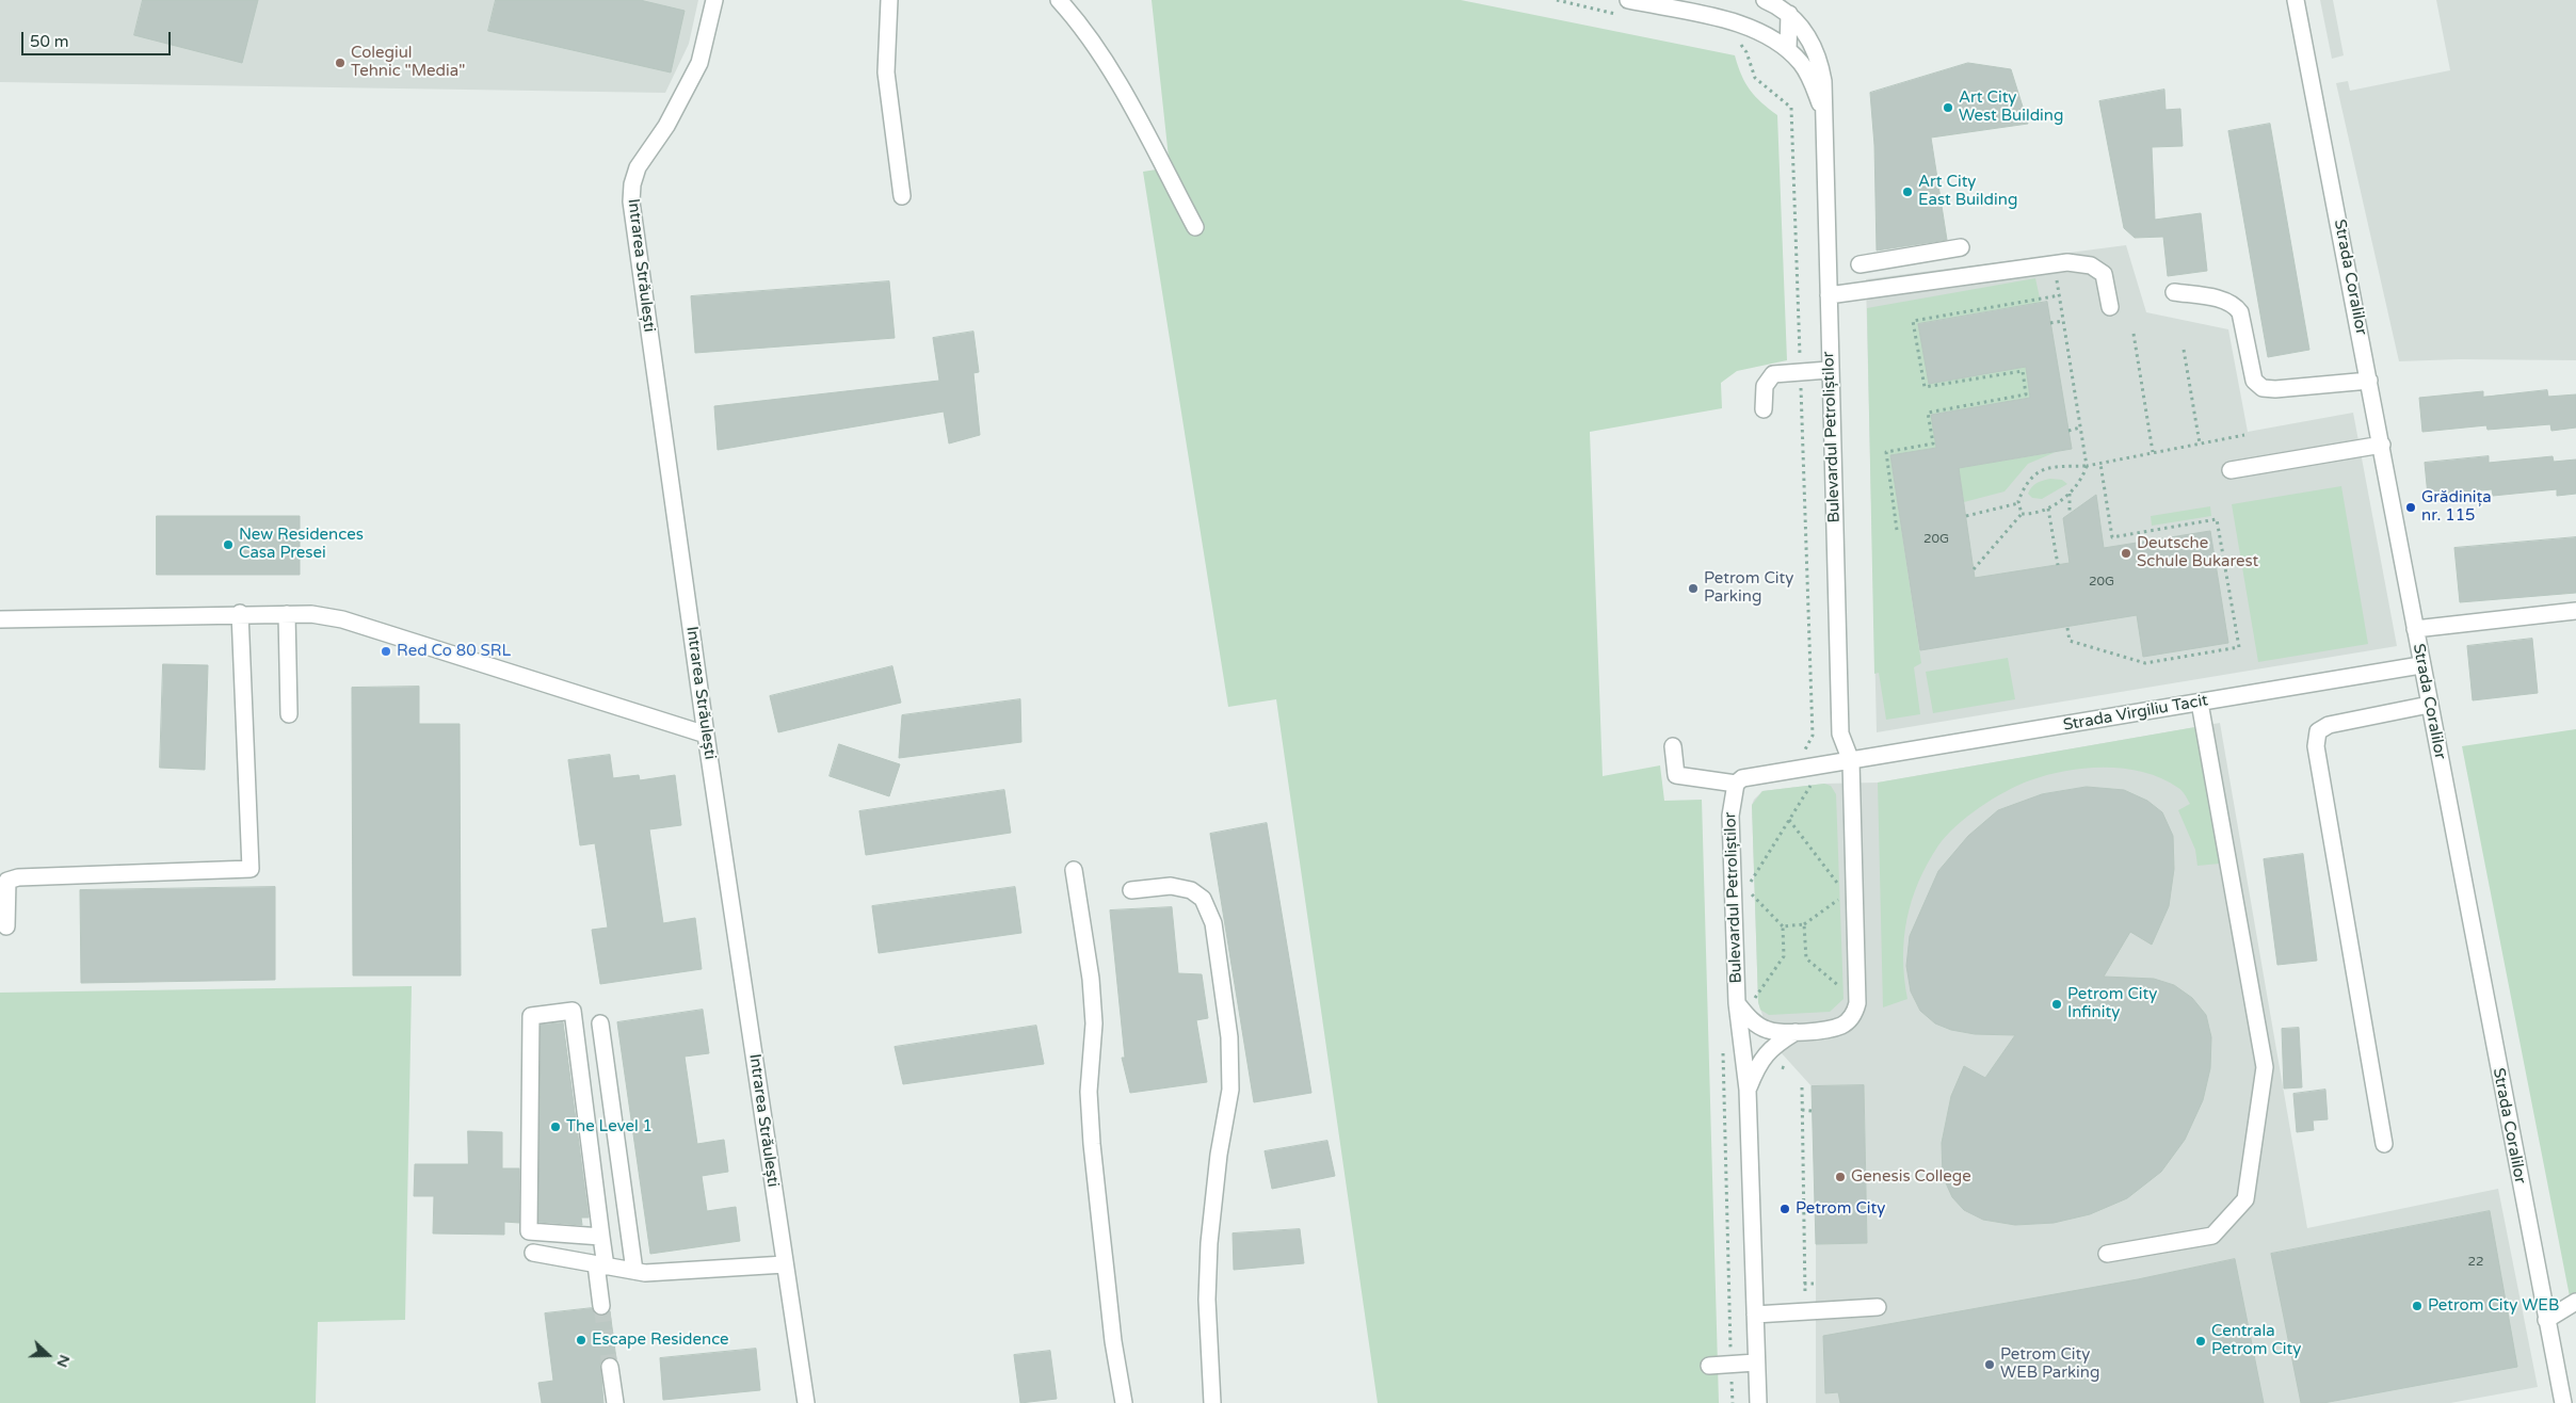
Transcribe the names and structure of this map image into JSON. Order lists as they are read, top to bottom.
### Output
{
  "streets": {
    "street": [
      "Intrarea Străulești",
      "Strada Coralilor",
      "Bulevardul Petroliștilor",
      "Strada Virgiliu Tacit"
    ]
  },
  "crossings": [
    ["Strada Coralilor", "Strada Virgiliu Tacit"],
    ["Bulevardul Petroliștilor", "Strada Virgiliu Tacit"]
  ],
  "places": [
    "Colegiul Tehnic \"Media\"",
    "Art City West Building",
    "Art City East Building",
    "Grădinița nr. 115",
    "New Residences Casa Presei",
    "Deutsche Schule Bukarest",
    "Petrom City Parking",
    "Red Co 80 SRL",
    "Petrom City Infinity",
    "The Level 1",
    "Genesis College",
    "Petrom City",
    "Petrom City WEB",
    "Escape Residence",
    "Centrala Petrom City",
    "Petrom City WEB Parking"
  ],
  "house_numbers": ["20G", "20G", "22"],
  "scale_bar": "50 m",
  "north": "right"
}
